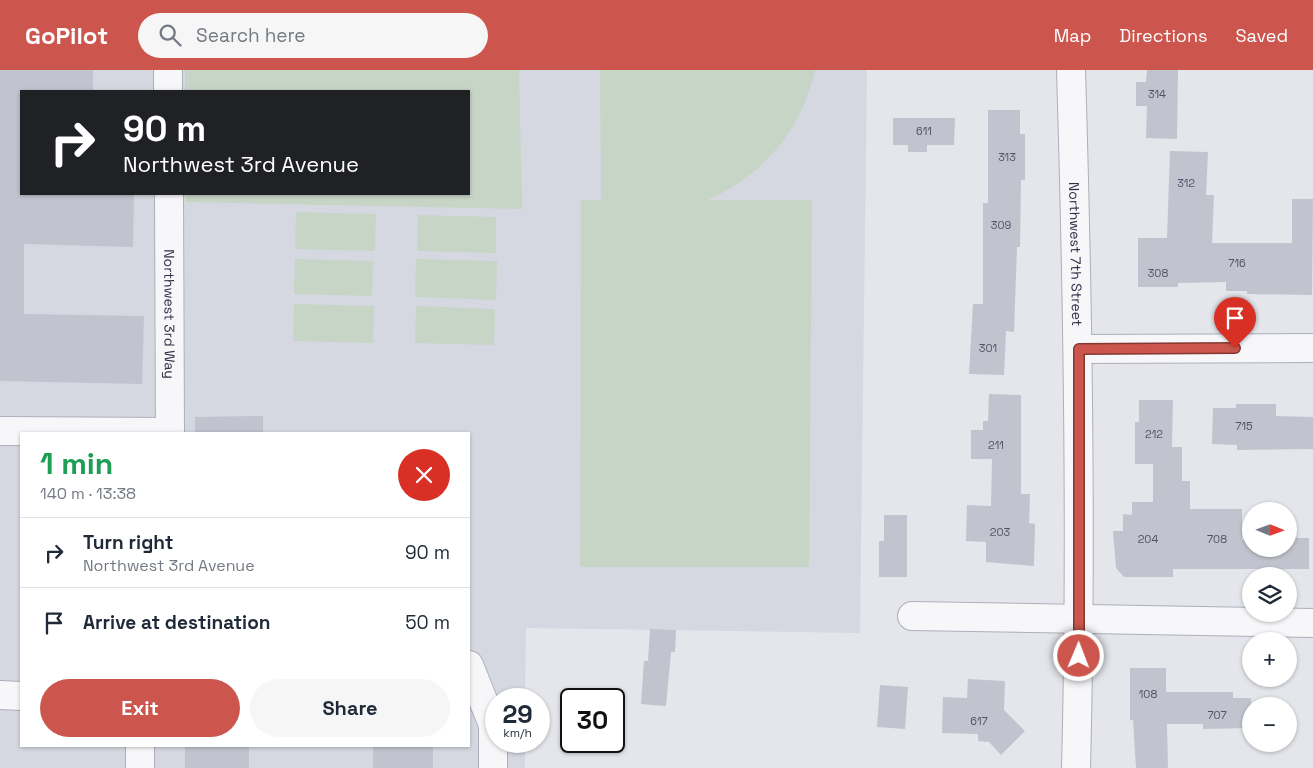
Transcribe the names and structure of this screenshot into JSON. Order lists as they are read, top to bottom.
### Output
{
  "streets": {
    "street": ["Northwest 7th Street", "Northwest 3rd Way"]
  },
  "house_numbers": [
    "314",
    "611",
    "313",
    "312",
    "309",
    "716",
    "308",
    "301",
    "715",
    "212",
    "211",
    "203",
    "204",
    "708",
    "108",
    "707",
    "617"
  ],
  "north": "right",
  "page": {
    "header": "GoPilot",
    "search": "Search here",
    "nav": ["Map", "Directions", "Saved"],
    "turn": ["90 m", "Northwest 3rd Avenue"],
    "heading": ["1 min", "140 m · 13:38"],
    "map_buttons": ["+", "−"],
    "list": [
      {
        "name": "Turn right",
        "note": "Northwest 3rd Avenue",
        "value": "90 m"
      },
      {
        "name": "Arrive at destination",
        "value": "50 m"
      }
    ],
    "buttons": ["Exit", "Share"],
    "speed": "29 km/h",
    "limit": "30"
  }
}
